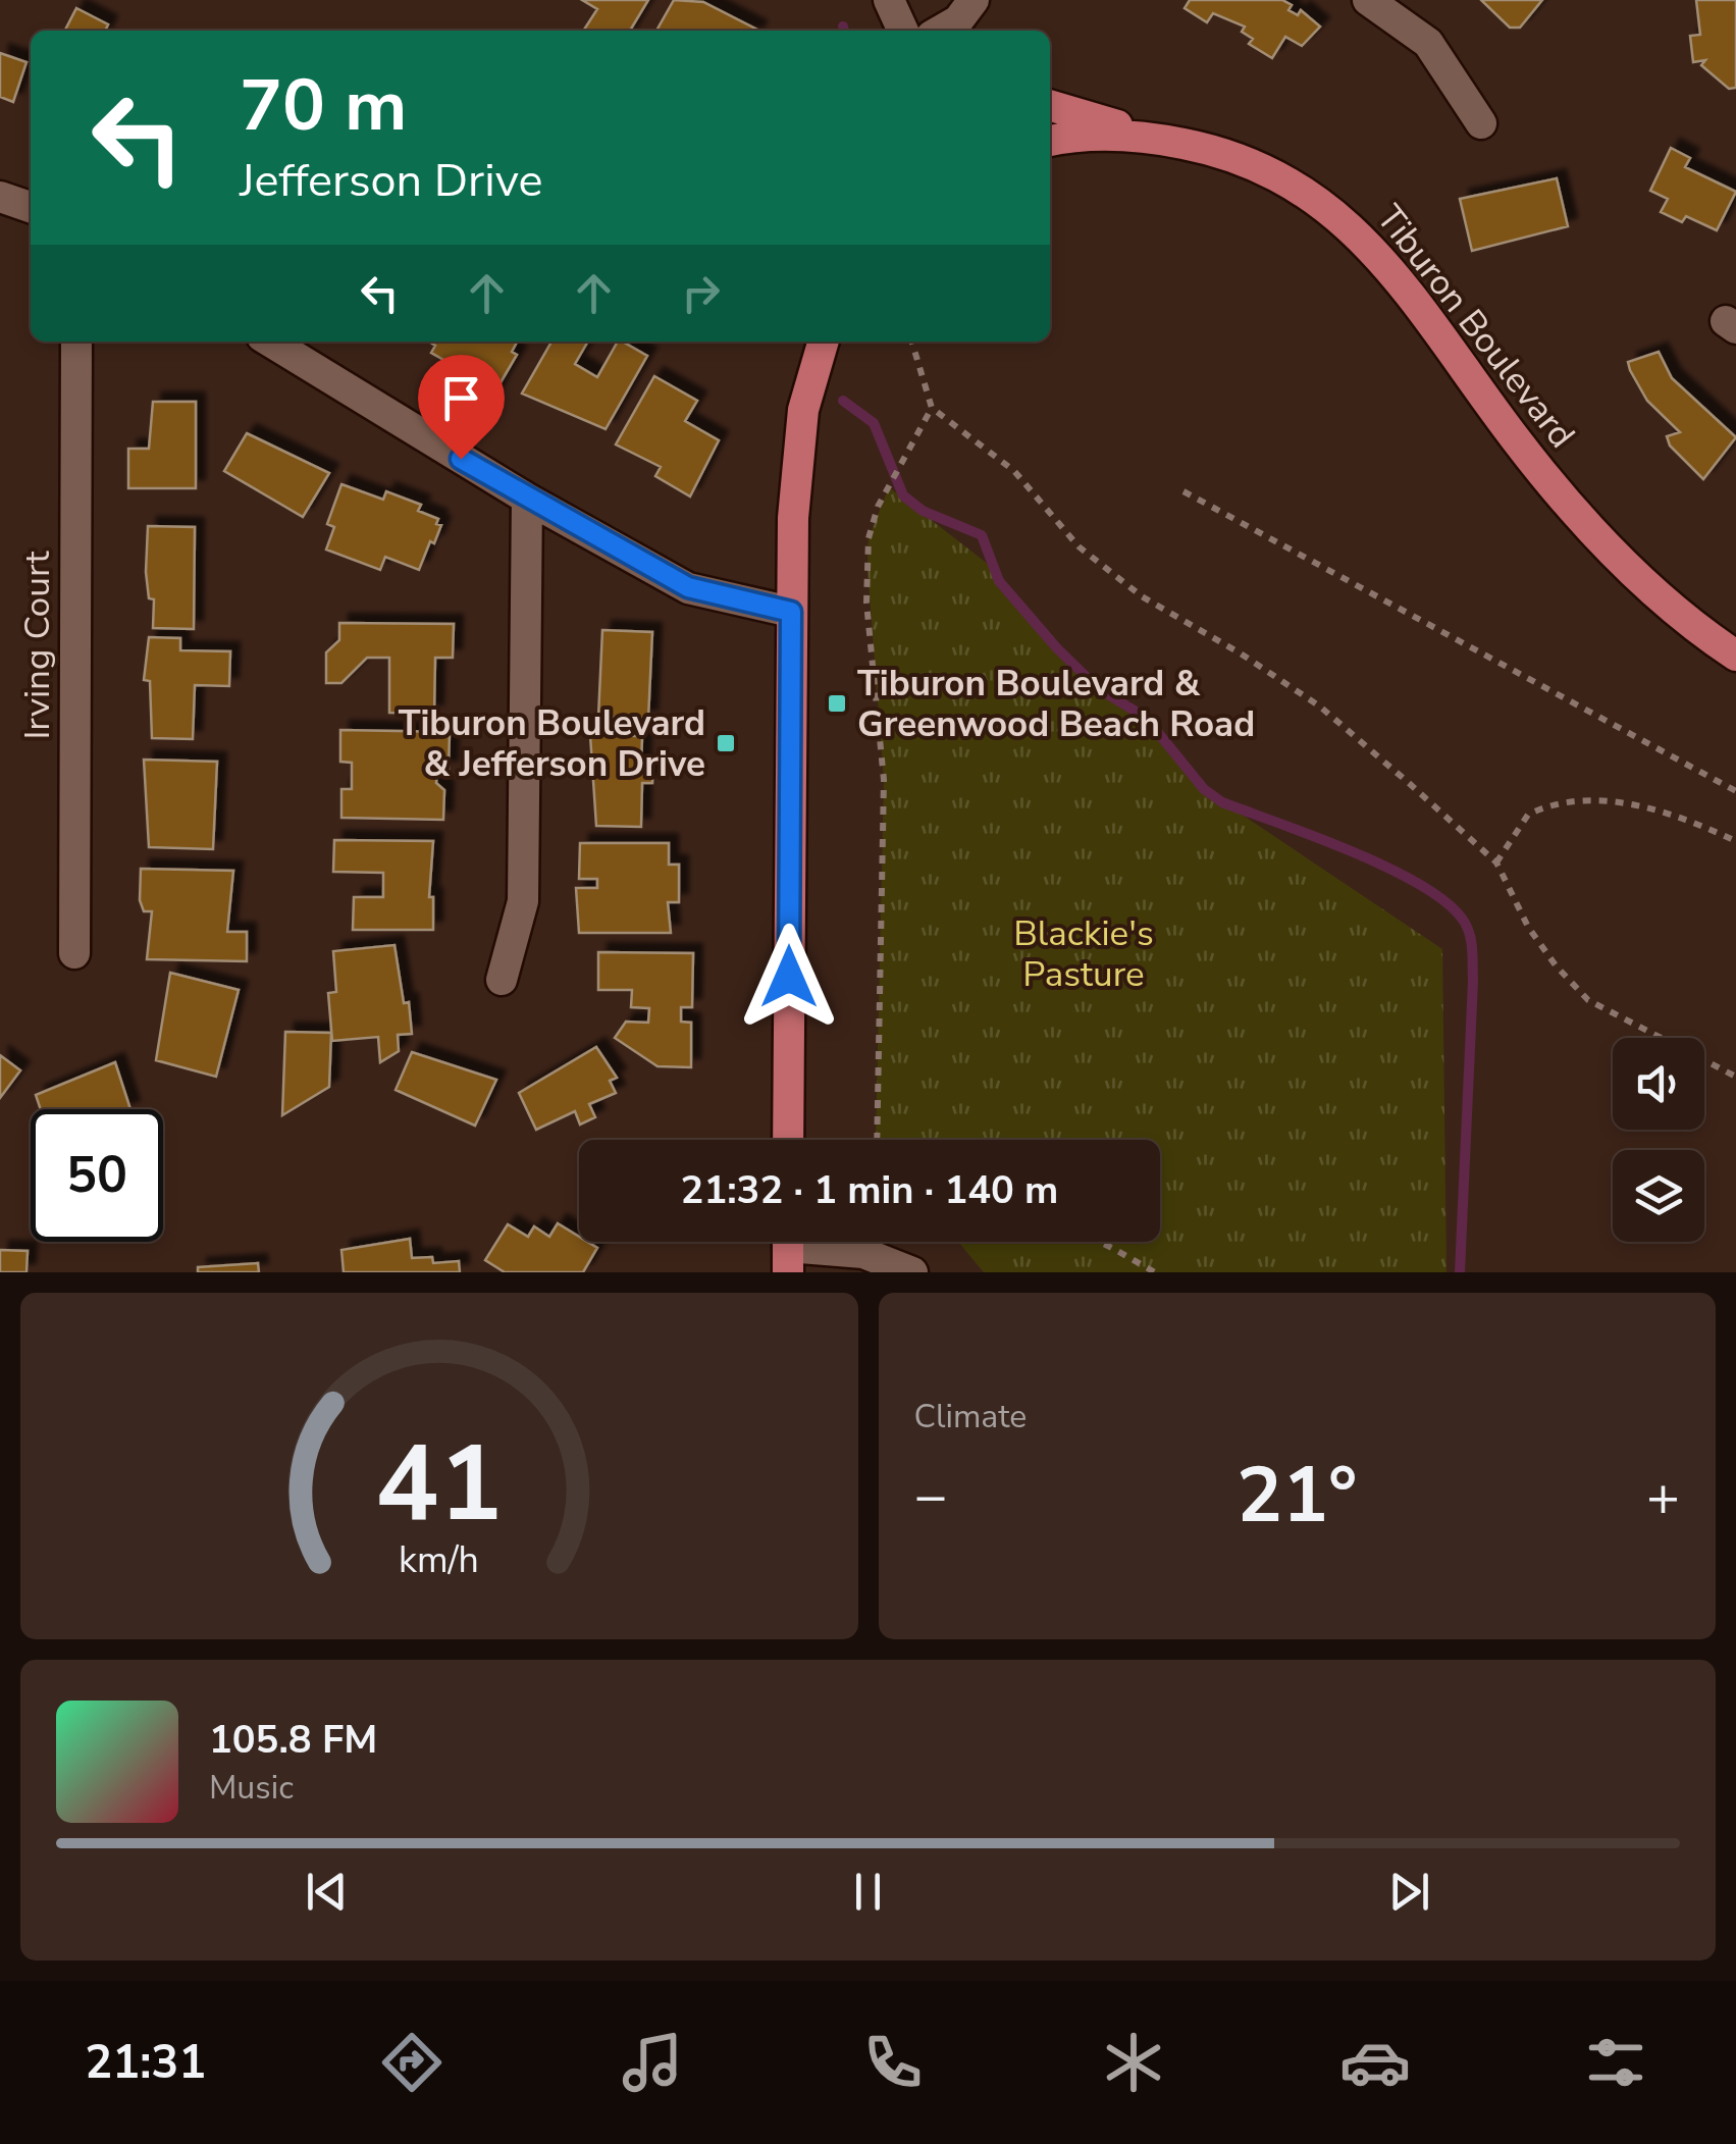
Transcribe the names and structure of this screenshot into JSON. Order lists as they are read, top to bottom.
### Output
{
  "streets": {
    "main road": ["Tiburon Boulevard"],
    "street": ["Irving Court"]
  },
  "parks": ["Blackie's Pasture"],
  "places": {
    "transit": ["Tiburon Boulevard & Greenwood Beach Road", "Tiburon Boulevard & Jefferson Drive"]
  },
  "page": {
    "turn": ["70 m", "Jefferson Drive"],
    "limit": "50",
    "trip": "21:32 · 1 min · 140 m",
    "tile": "Climate",
    "heat": ["−", "21°", "+"],
    "song": ["105.8 FM", "Music"],
    "tabs": "21:31",
    "gauge": ["41", "km/h"]
  }
}
